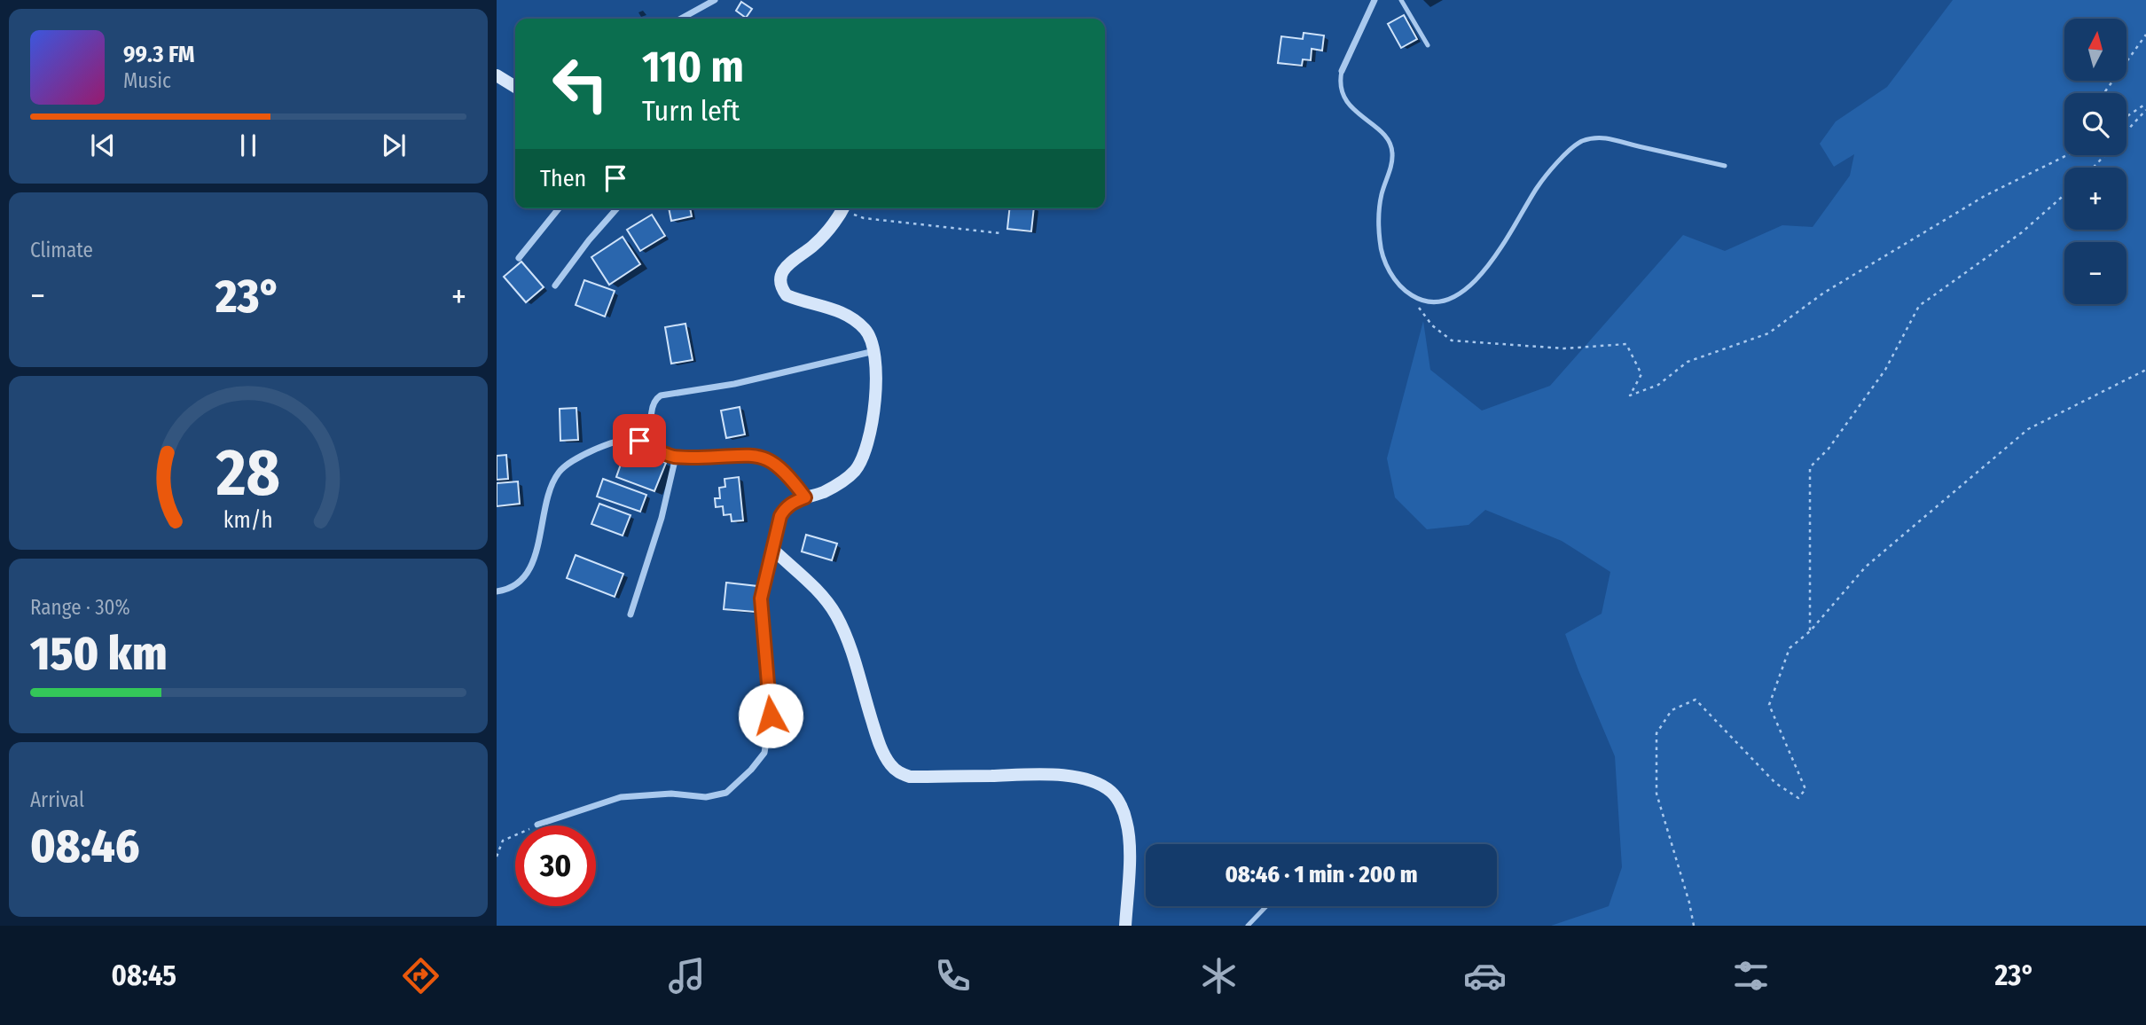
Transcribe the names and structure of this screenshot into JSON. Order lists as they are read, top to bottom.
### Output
{
  "north": "top",
  "page": {
    "map_buttons": ["+", "−"],
    "turn": ["110 m", "Turn left"],
    "song": ["99.3 FM", "Music"],
    "then": "Then",
    "tile": [
      "Climate",
      ["Range · 30%", "150 km"],
      ["Arrival", "08:46"]
    ],
    "heat": ["−", "23°", "+"],
    "limit": "30",
    "trip": "08:46 · 1 min · 200 m",
    "tabs": ["08:45", "23°"],
    "gauge": ["28", "km/h"]
  }
}
